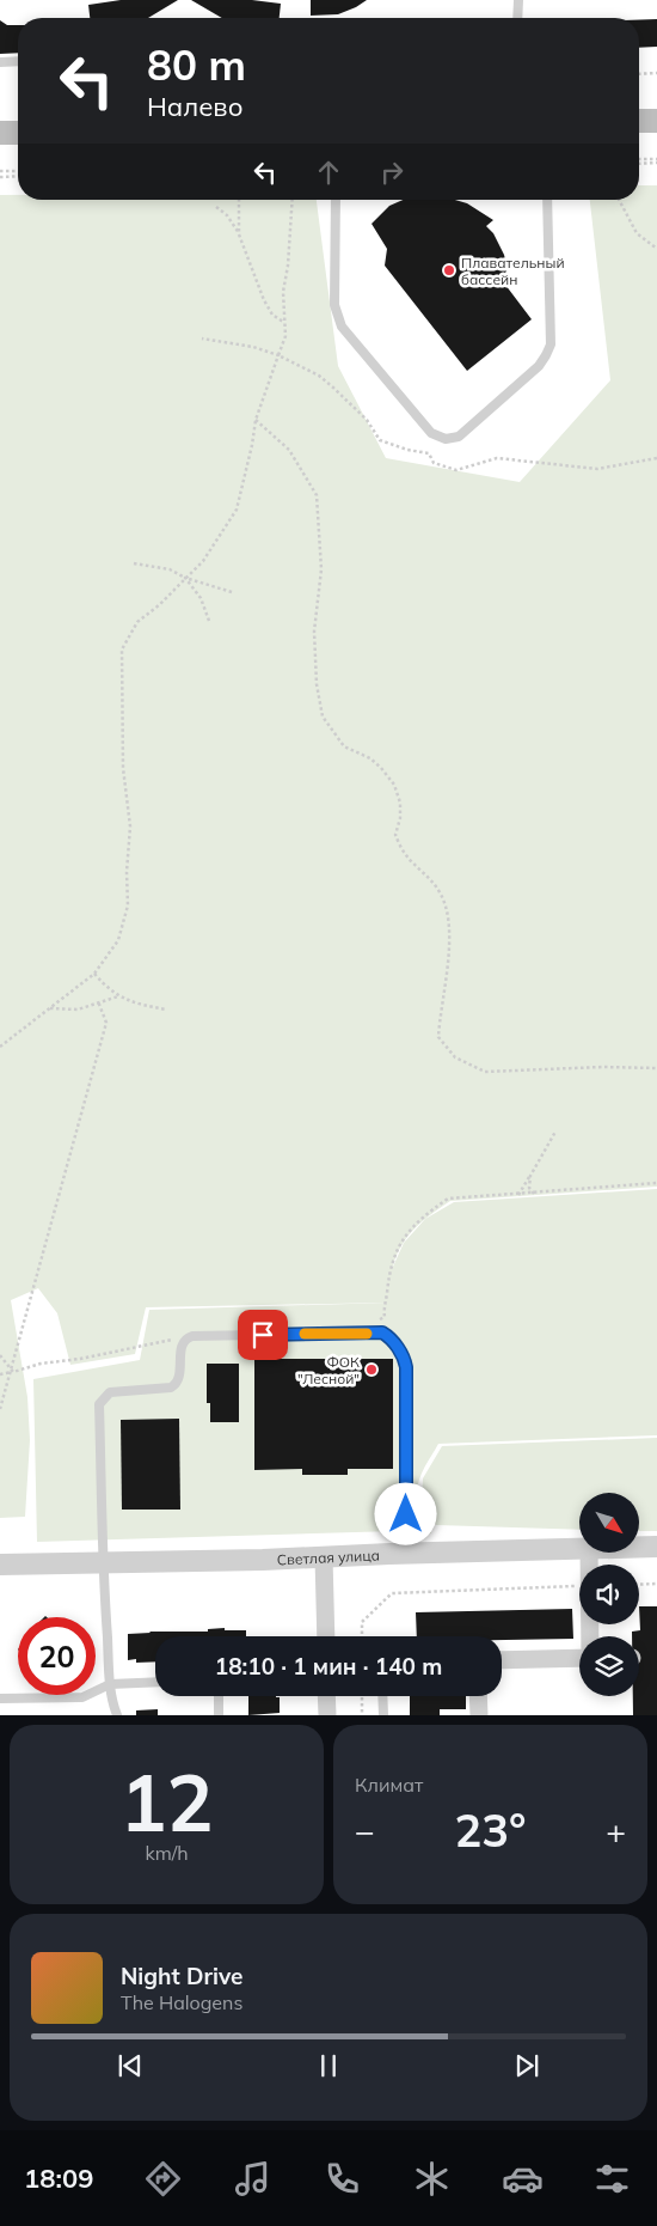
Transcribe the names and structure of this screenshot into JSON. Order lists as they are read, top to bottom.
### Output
{
  "streets": {
    "street": ["Светлая улица"]
  },
  "places": ["Плавательный бассейн", "ФОК \"Лесной\""],
  "north": "bottom right",
  "page": {
    "turn": ["80 m", "Налево"],
    "limit": "20",
    "trip": "18:10 · 1 мин · 140 m",
    "tile": [
      ["12", "km/h"],
      "Климат"
    ],
    "heat": ["−", "23°", "+"],
    "song": ["Night Drive", "The Halogens"],
    "tabs": "18:09"
  }
}
